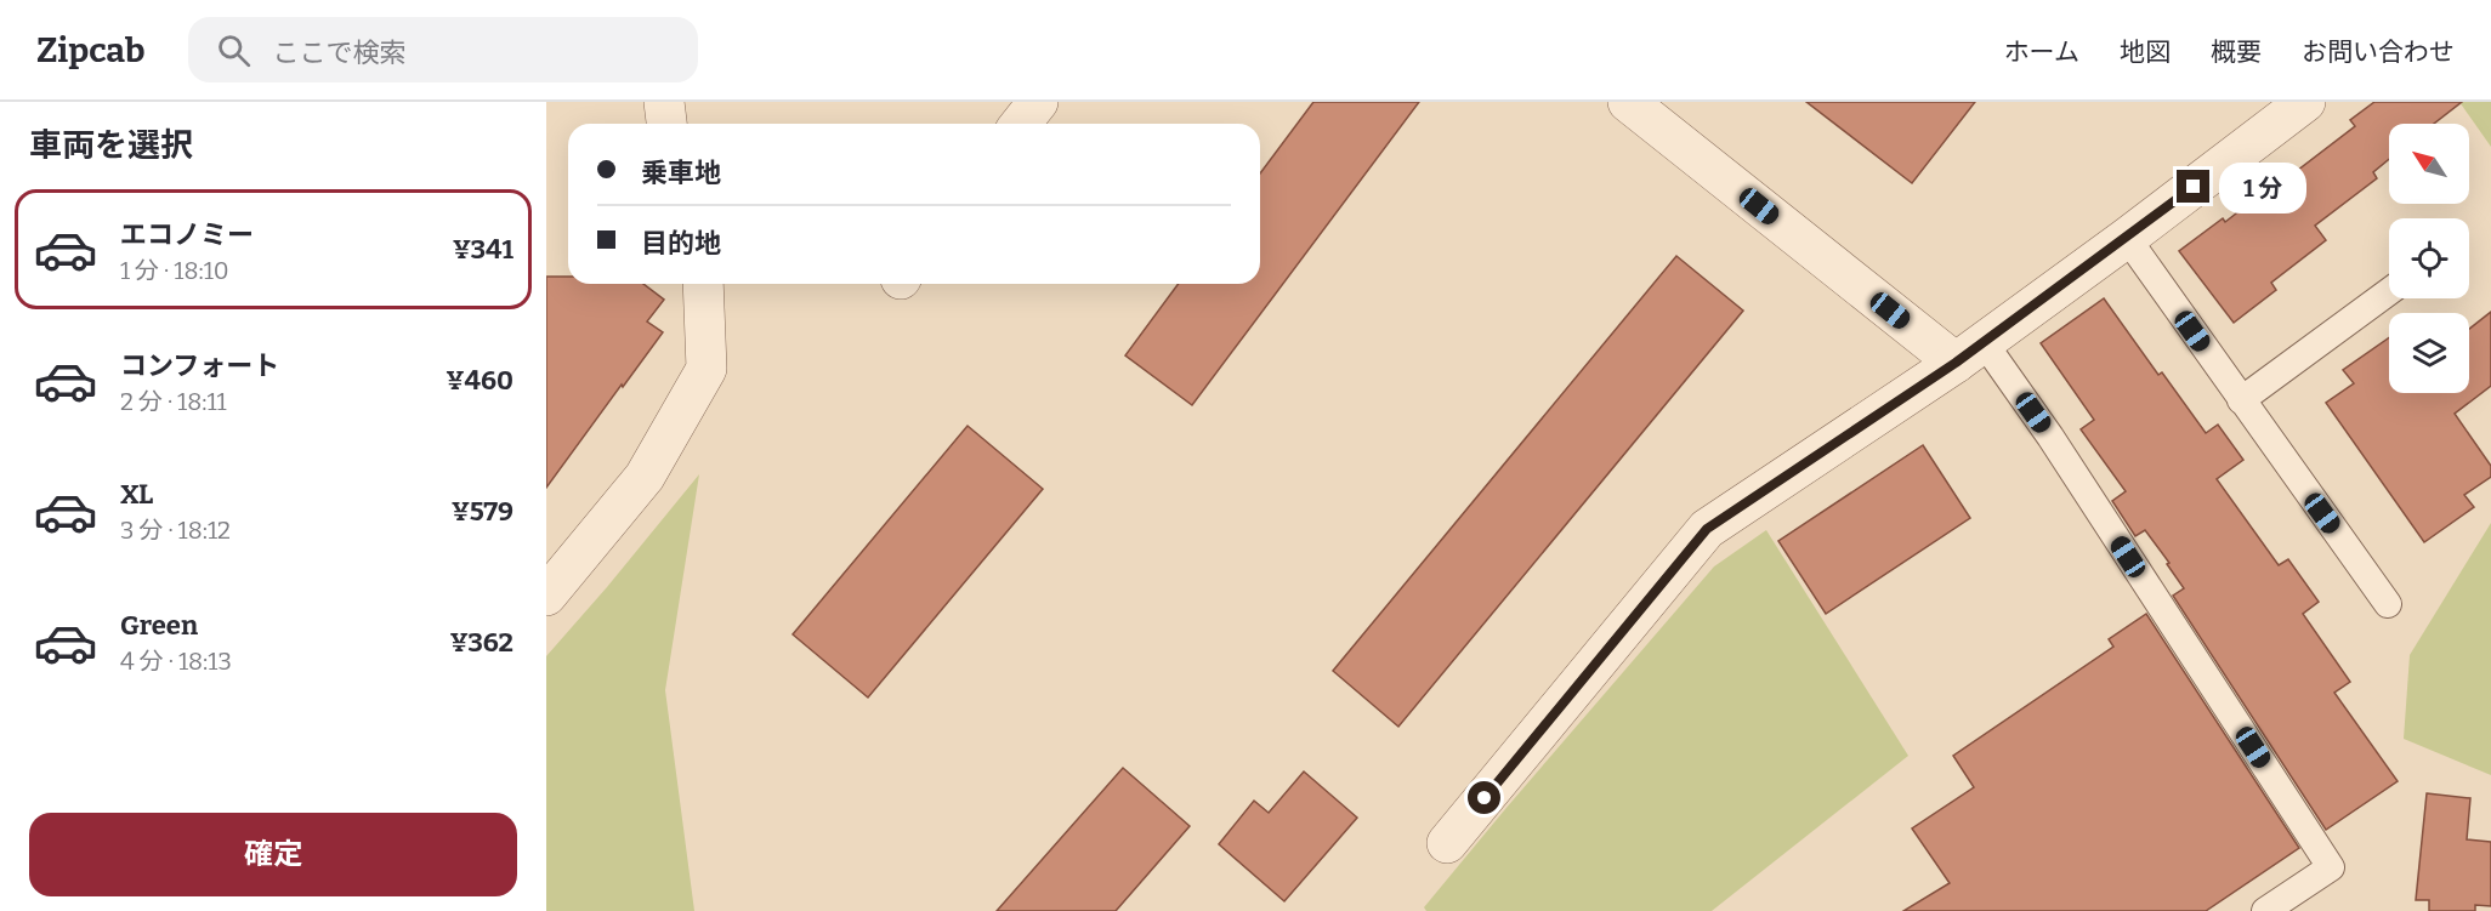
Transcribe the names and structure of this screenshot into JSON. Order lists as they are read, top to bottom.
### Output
{
  "north": "top left",
  "page": {
    "header": "Zipcab",
    "search": "ここで検索",
    "nav": [
      "ホーム",
      "地図",
      "概要",
      "お問い合わせ"
    ],
    "heading": "車両を選択",
    "banner": ["乗車地", "目的地"],
    "bubble": "1 分",
    "list": [
      {
        "name": "エコノミー",
        "note": "1 分 · 18:10",
        "value": "¥341"
      },
      {
        "name": "コンフォート",
        "note": "2 分 · 18:11",
        "value": "¥460"
      },
      {
        "name": "XL",
        "note": "3 分 · 18:12",
        "value": "¥579"
      },
      {
        "name": "Green",
        "note": "4 分 · 18:13",
        "value": "¥362"
      }
    ],
    "buttons": "確定"
  }
}
